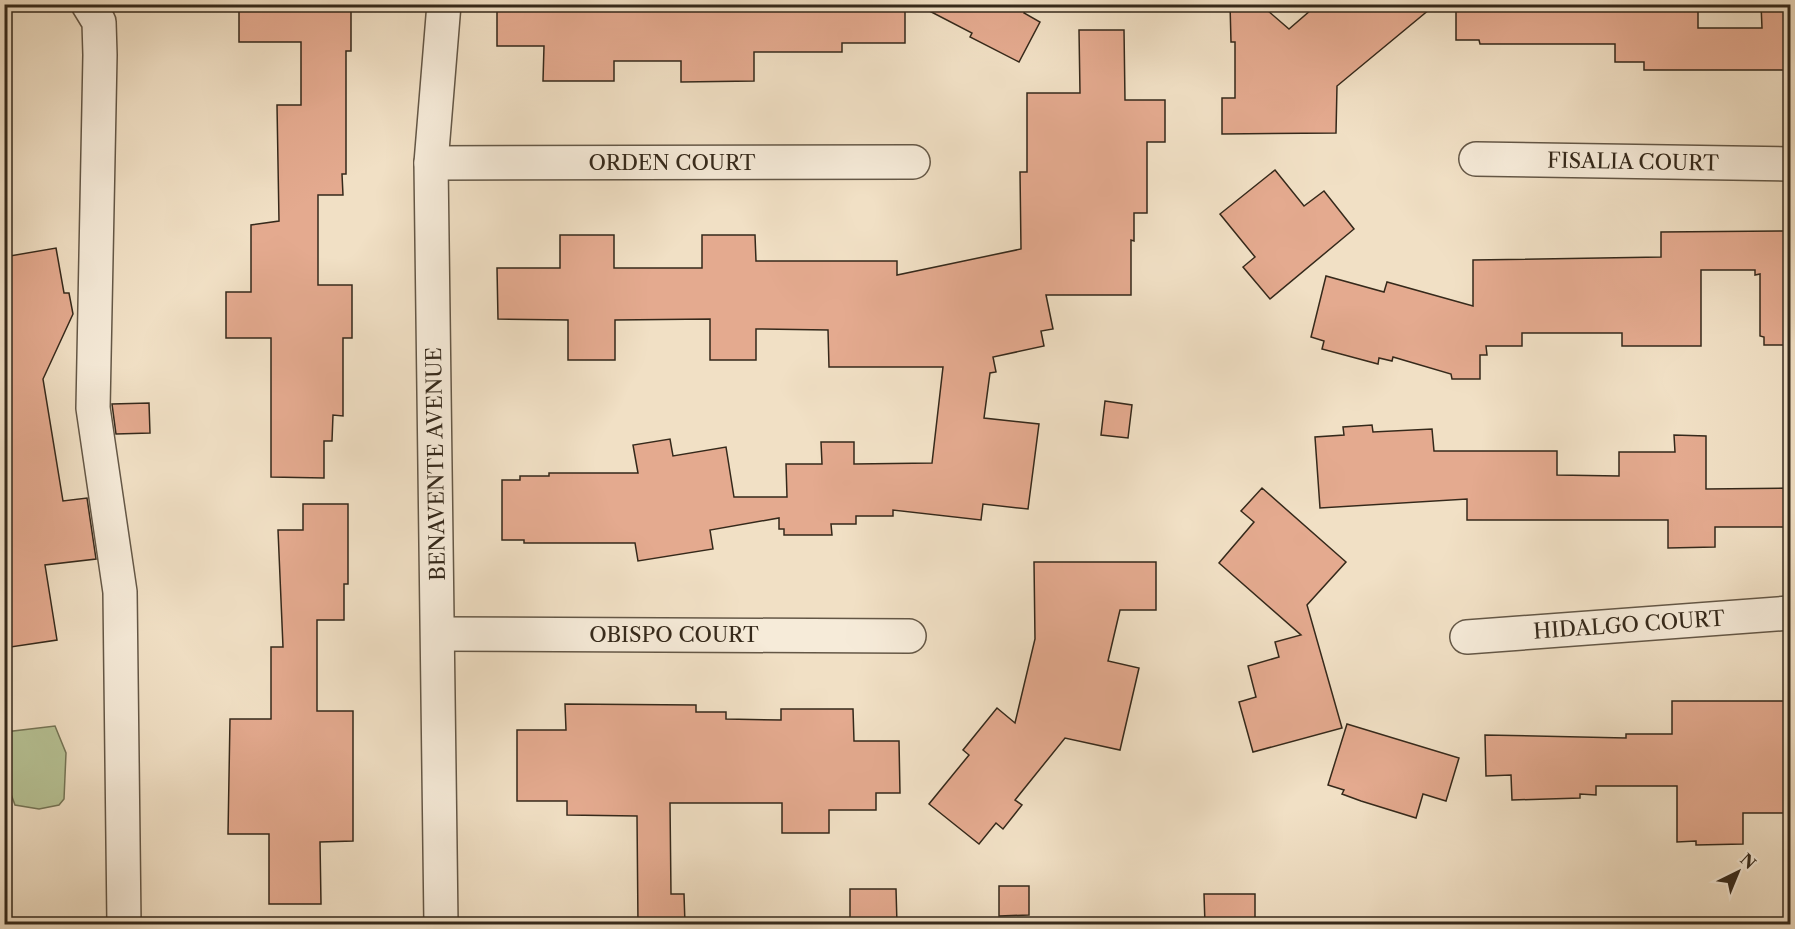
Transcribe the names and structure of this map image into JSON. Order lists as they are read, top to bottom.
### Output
{
  "streets": {
    "street": [
      "FISALIA COURT",
      "ORDEN COURT",
      "BENAVENTE AVENUE",
      "HIDALGO COURT",
      "OBISPO COURT"
    ]
  },
  "crossings": [
    ["ORDEN COURT", "BENAVENTE AVENUE"],
    ["BENAVENTE AVENUE", "OBISPO COURT"]
  ],
  "north": "top right"
}
